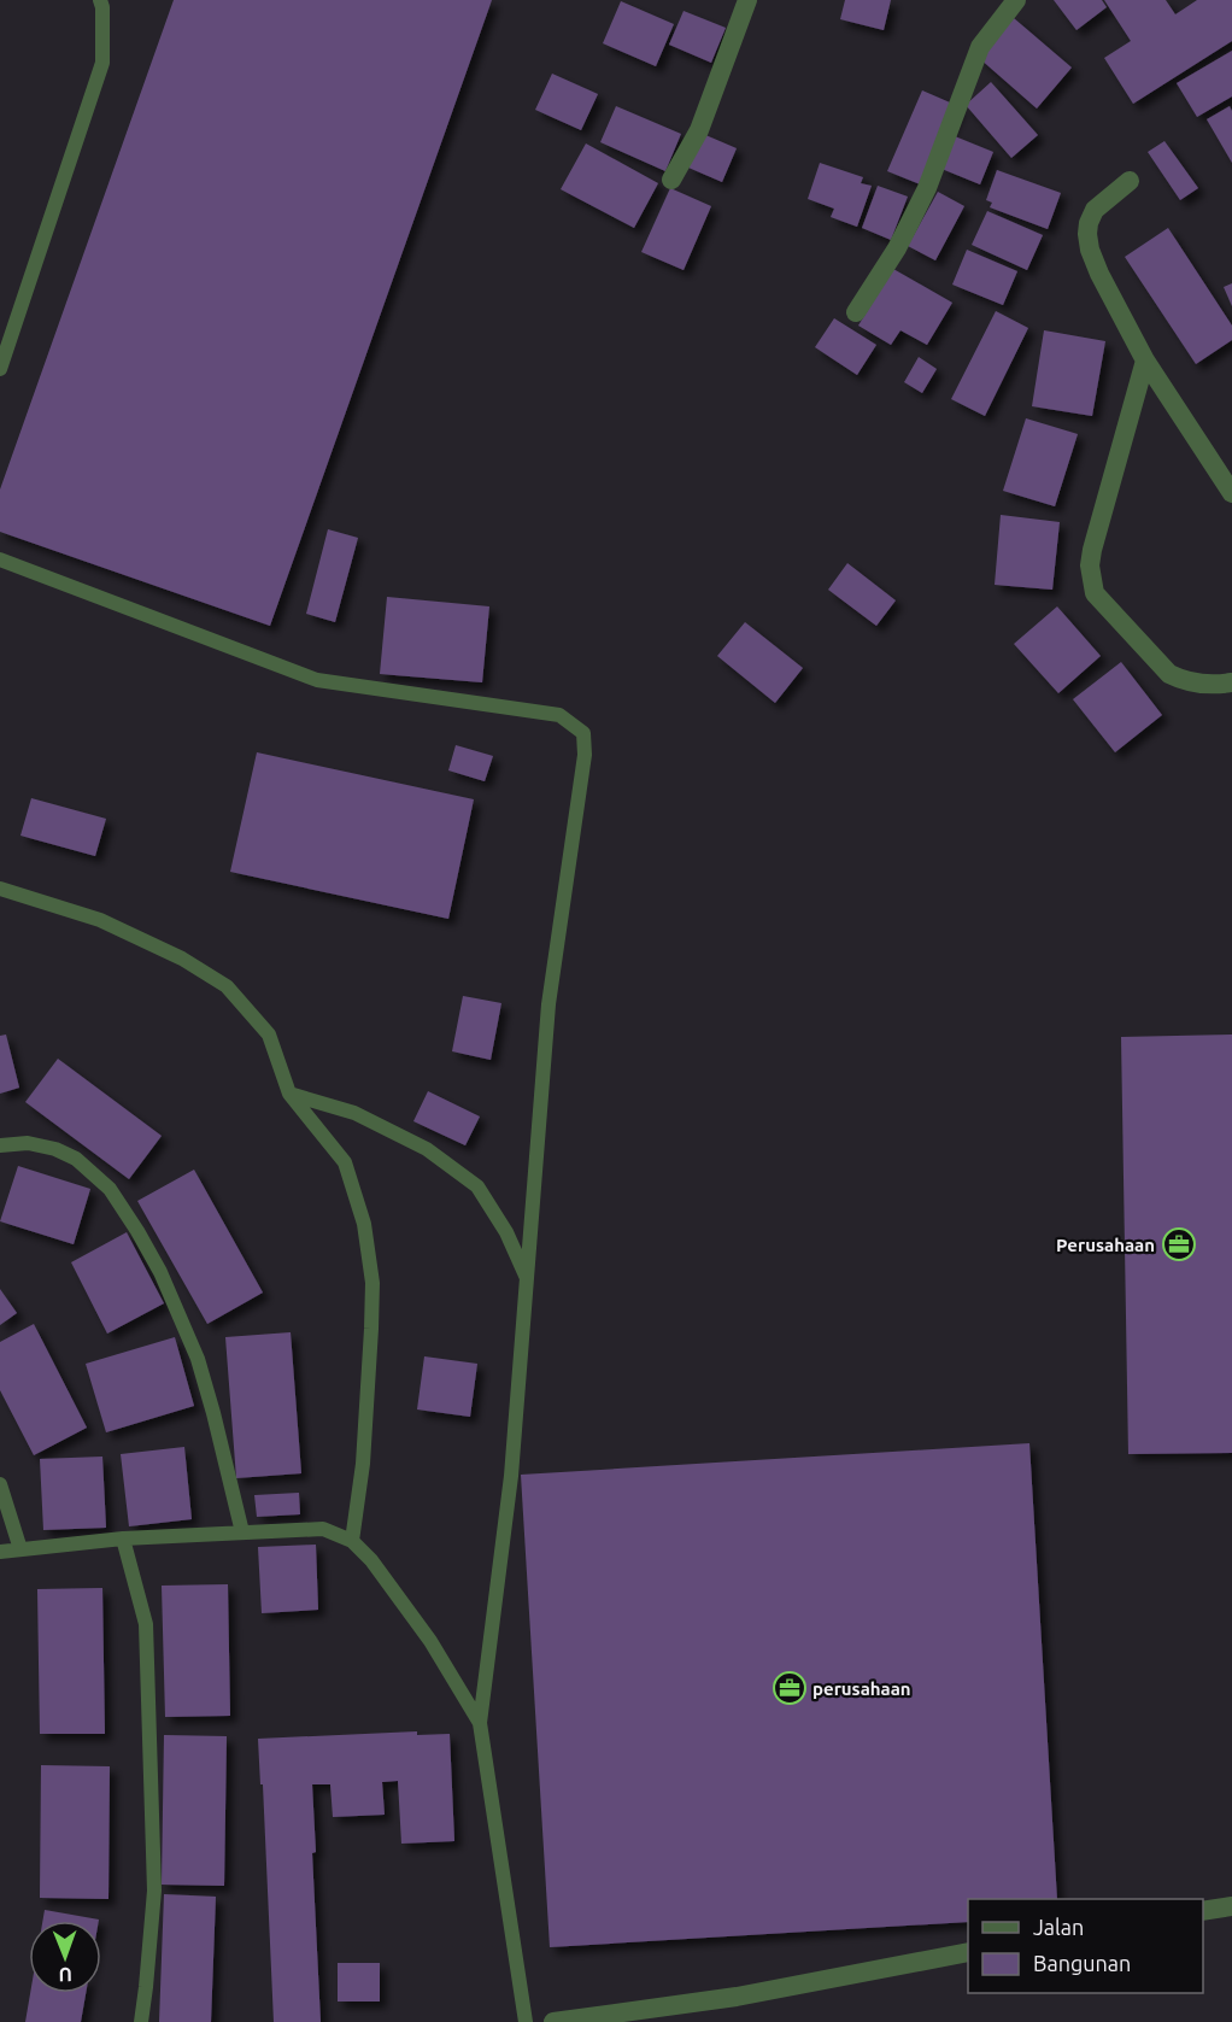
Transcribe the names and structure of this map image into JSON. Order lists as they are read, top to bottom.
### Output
{
  "places": {
    "office": ["Perusahaan", "perusahaan"]
  },
  "legend": ["Jalan", "Bangunan"],
  "north": "bottom"
}
